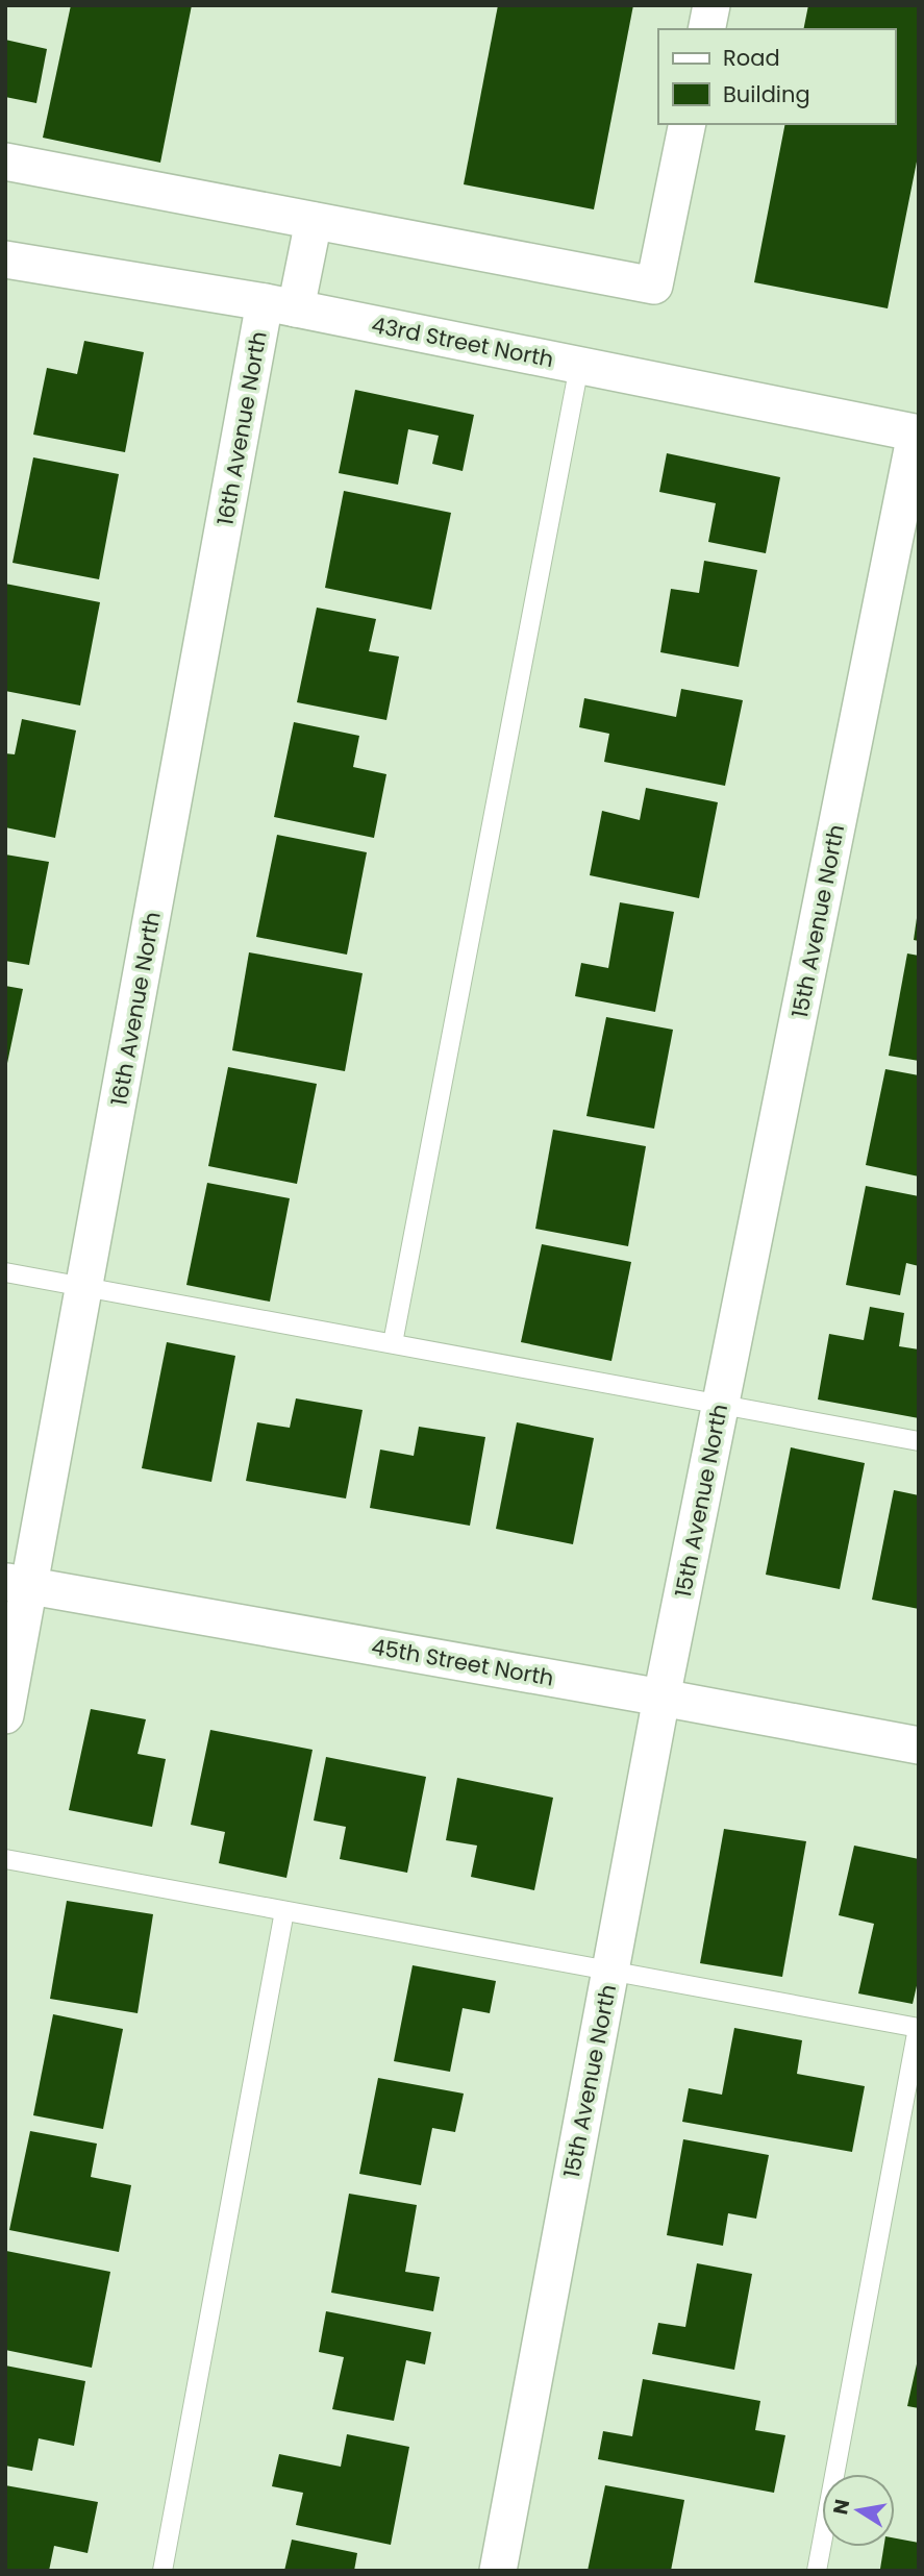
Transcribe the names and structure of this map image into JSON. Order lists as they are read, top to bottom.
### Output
{
  "streets": {
    "street": [
      "43rd Street North",
      "16th Avenue North",
      "15th Avenue North",
      "45th Street North"
    ]
  },
  "crossings": [
    ["43rd Street North", "16th Avenue North"],
    ["43rd Street North", "15th Avenue North"],
    ["16th Avenue North", "45th Street North"],
    ["15th Avenue North", "45th Street North"]
  ],
  "legend": ["Road", "Building"],
  "north": "left"
}
